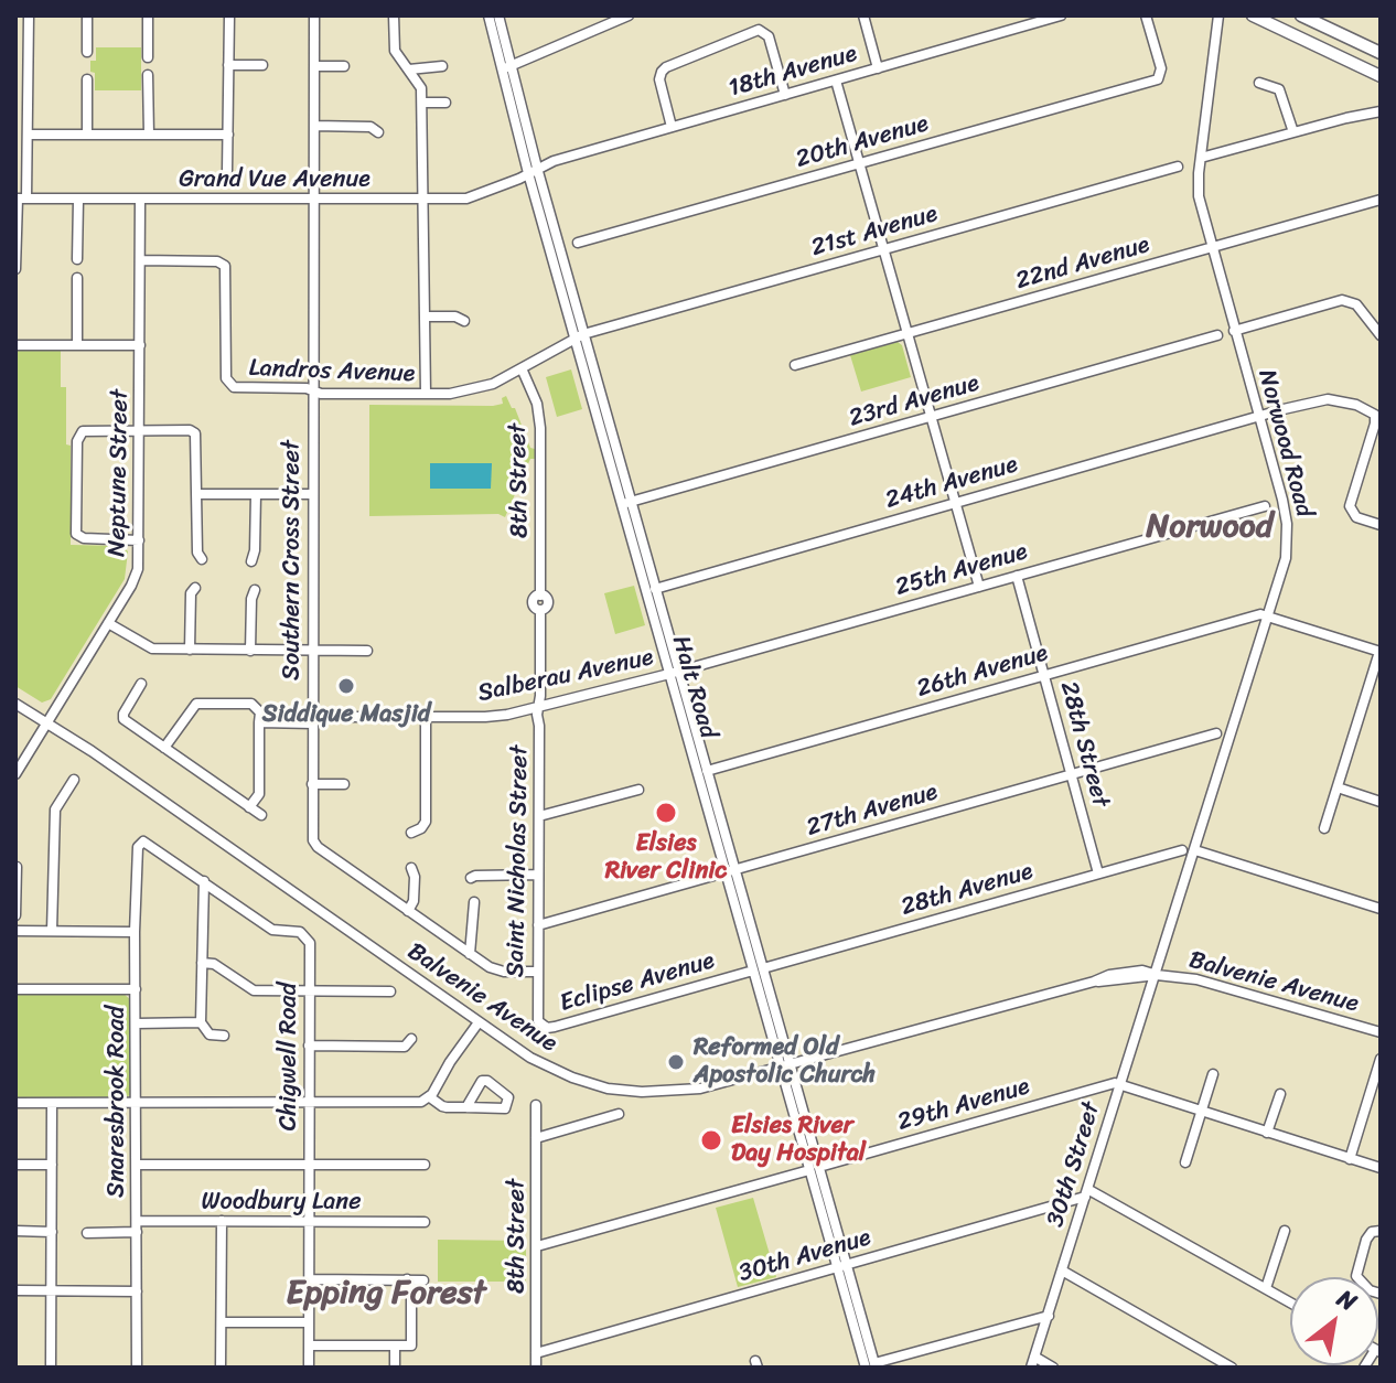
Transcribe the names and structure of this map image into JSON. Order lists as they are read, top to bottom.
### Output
{
  "streets": {
    "street": [
      "18th Avenue",
      "20th Avenue",
      "Grand Vue Avenue",
      "21st Avenue",
      "22nd Avenue",
      "Landros Avenue",
      "23rd Avenue",
      "Norwood Road",
      "Neptune Street",
      "8th Street",
      "24th Avenue",
      "Southern Cross Street",
      "25th Avenue",
      "26th Avenue",
      "Salberau Avenue",
      "Halt Road",
      "28th Street",
      "27th Avenue",
      "Saint Nicholas Street",
      "28th Avenue",
      "Eclipse Avenue",
      "Balvenie Avenue",
      "Chigwell Road",
      "Snaresbrook Road",
      "29th Avenue",
      "30th Street",
      "Woodbury Lane",
      "30th Avenue"
    ]
  },
  "crossings": [
    ["18th Avenue", "Grand Vue Avenue"],
    ["18th Avenue", "Halt Road"],
    ["Grand Vue Avenue", "Neptune Street"],
    ["Grand Vue Avenue", "Southern Cross Street"],
    ["Grand Vue Avenue", "Halt Road"],
    ["21st Avenue", "Landros Avenue"],
    ["21st Avenue", "Halt Road"],
    ["22nd Avenue", "Norwood Road"],
    ["Landros Avenue", "Neptune Street"],
    ["Landros Avenue", "8th Street"],
    ["Landros Avenue", "Southern Cross Street"],
    ["Landros Avenue", "Halt Road"],
    ["23rd Avenue", "Halt Road"],
    ["Norwood Road", "24th Avenue"],
    ["Norwood Road", "26th Avenue"],
    ["Norwood Road", "Balvenie Avenue"],
    ["Norwood Road", "30th Street"],
    ["Neptune Street", "Balvenie Avenue"],
    ["8th Street", "Salberau Avenue"],
    ["8th Street", "Saint Nicholas Street"],
    ["8th Street", "29th Avenue"],
    ["8th Street", "30th Avenue"],
    ["24th Avenue", "Halt Road"],
    ["Southern Cross Street", "Salberau Avenue"],
    ["Southern Cross Street", "Saint Nicholas Street"],
    ["25th Avenue", "Salberau Avenue"],
    ["25th Avenue", "Halt Road"],
    ["25th Avenue", "28th Street"],
    ["26th Avenue", "Halt Road"],
    ["26th Avenue", "28th Street"],
    ["Salberau Avenue", "Halt Road"],
    ["Salberau Avenue", "Saint Nicholas Street"],
    ["Halt Road", "27th Avenue"],
    ["Halt Road", "28th Avenue"],
    ["Halt Road", "Eclipse Avenue"],
    ["Halt Road", "Balvenie Avenue"],
    ["Halt Road", "29th Avenue"],
    ["Halt Road", "30th Avenue"],
    ["28th Street", "27th Avenue"],
    ["28th Street", "28th Avenue"],
    ["27th Avenue", "Saint Nicholas Street"],
    ["Saint Nicholas Street", "Eclipse Avenue"],
    ["28th Avenue", "Eclipse Avenue"],
    ["Balvenie Avenue", "30th Street"],
    ["Chigwell Road", "Snaresbrook Road"],
    ["Chigwell Road", "Woodbury Lane"],
    ["Snaresbrook Road", "Woodbury Lane"],
    ["29th Avenue", "30th Street"],
    ["30th Street", "30th Avenue"]
  ],
  "districts": ["Norwood", "Epping Forest"],
  "places": [
    "Siddique Masjid",
    "Elsies River Clinic",
    "Reformed Old Apostolic Church",
    "Elsies River Day Hospital"
  ],
  "north": "top right"
}
